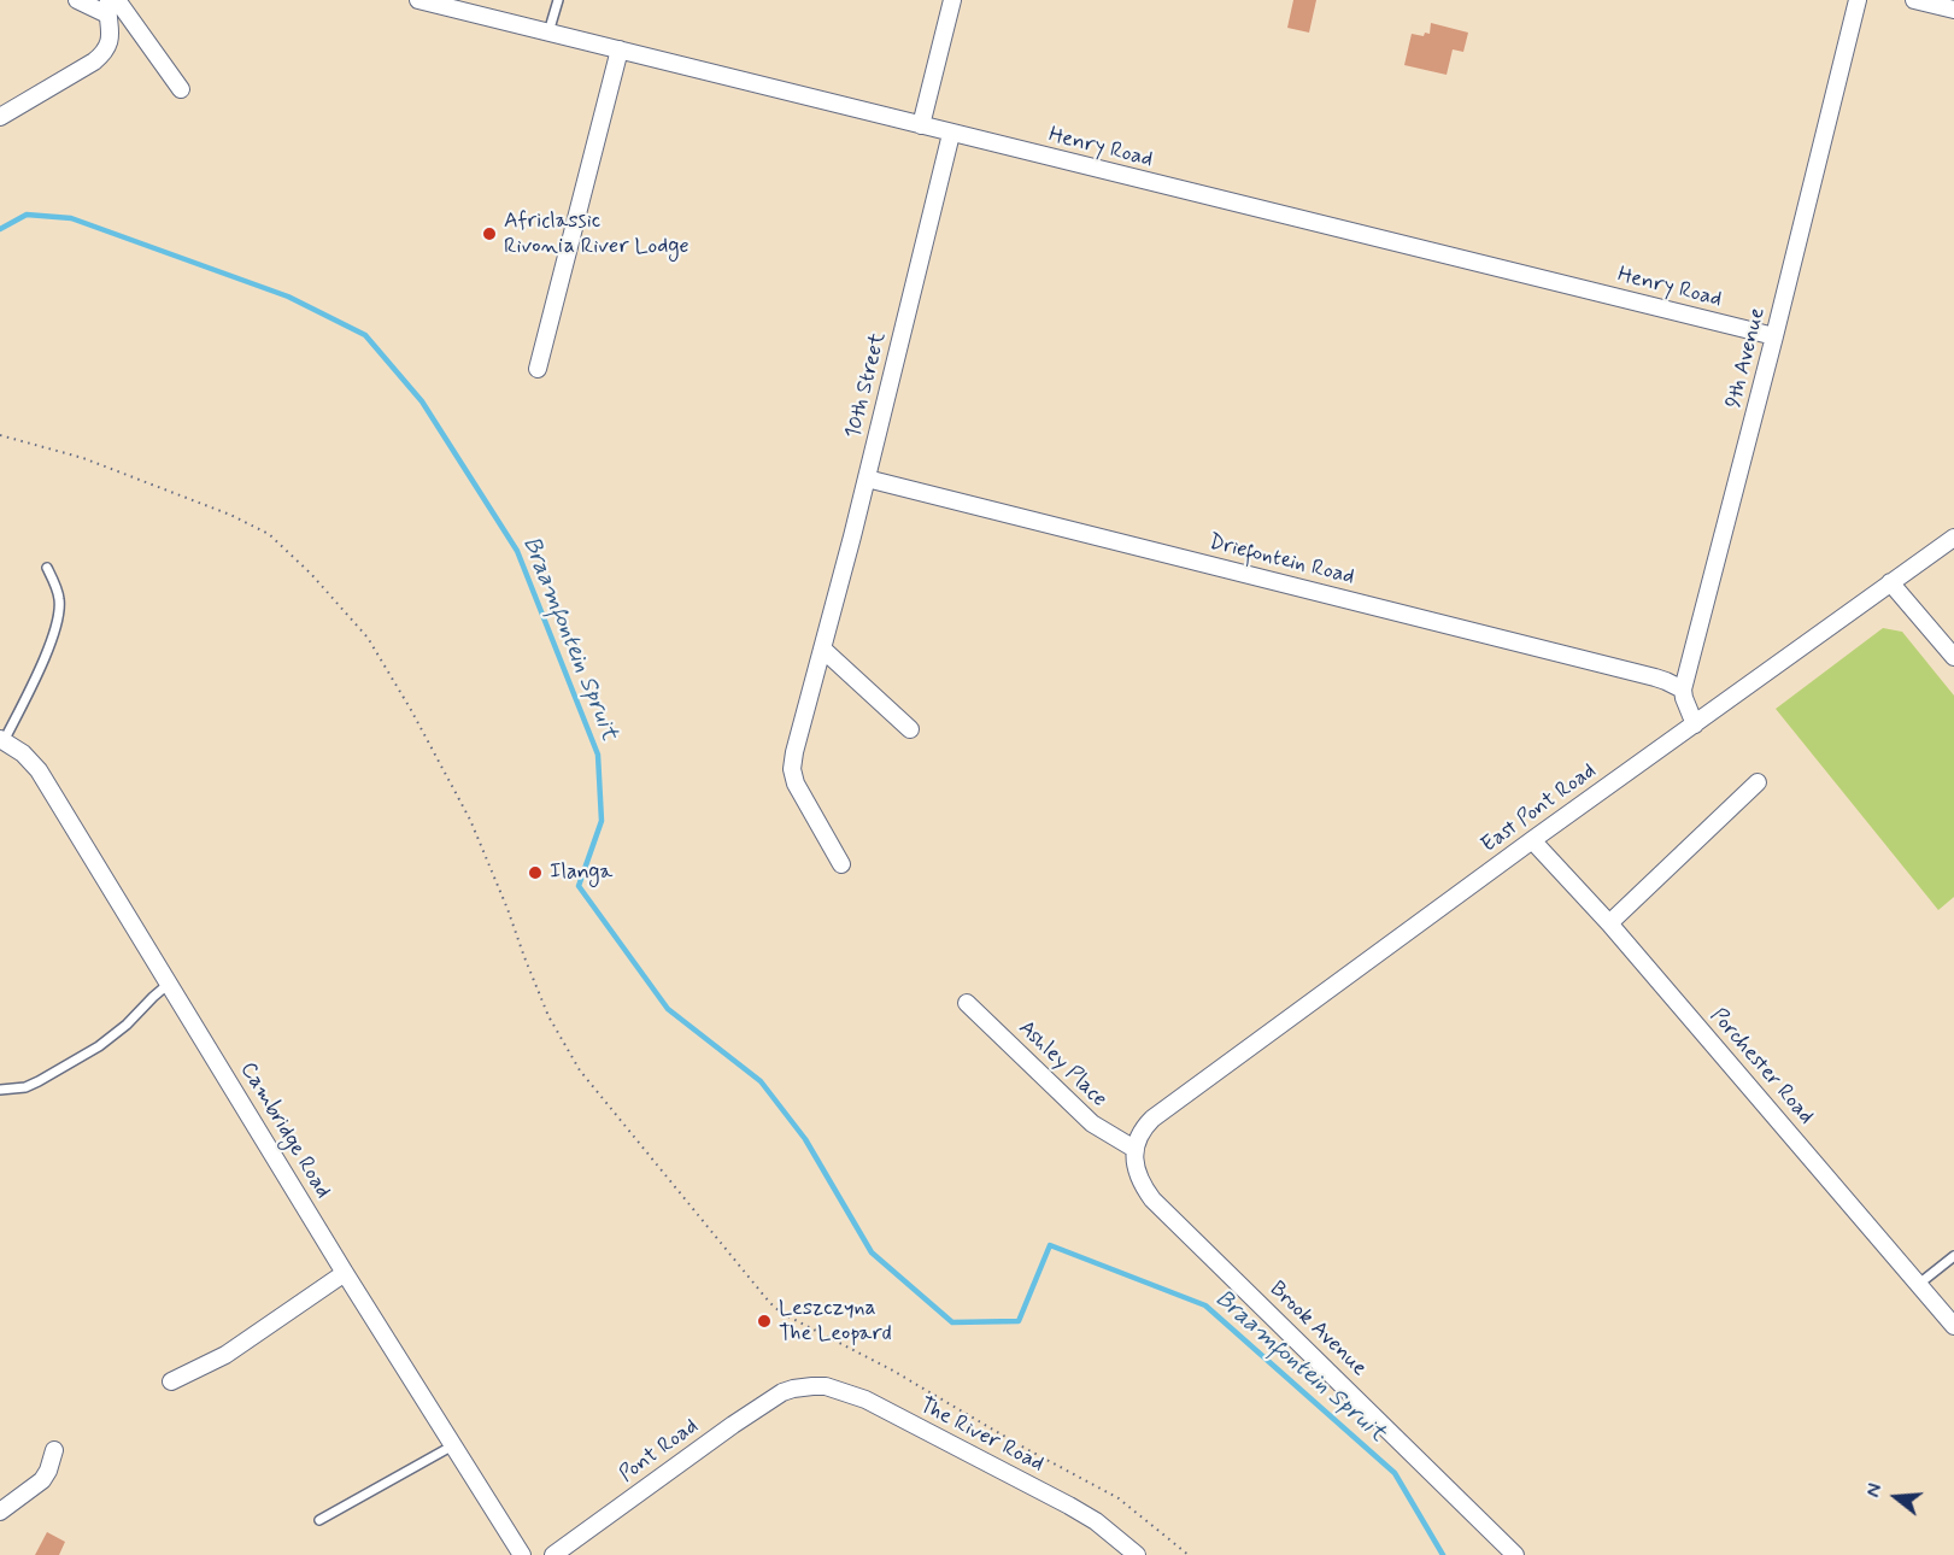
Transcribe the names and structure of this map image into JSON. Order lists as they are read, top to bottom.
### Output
{
  "streets": {
    "street": [
      "Henry Road",
      "9th Avenue",
      "10th Street",
      "Driefontein Road",
      "East Pont Road",
      "Ashley Place",
      "Porchester Road",
      "Cambridge Road",
      "Brook Avenue",
      "The River Road",
      "Pont Road"
    ]
  },
  "crossings": [
    ["Henry Road", "9th Avenue"],
    ["Henry Road", "10th Street"],
    ["9th Avenue", "Driefontein Road"],
    ["10th Street", "Driefontein Road"],
    ["East Pont Road", "Ashley Place"],
    ["East Pont Road", "Porchester Road"],
    ["East Pont Road", "Brook Avenue"],
    ["Ashley Place", "Brook Avenue"],
    ["The River Road", "Pont Road"]
  ],
  "water": ["Braamfontein Spruit"],
  "places": ["Africlassic Rivonia River Lodge", "Ilanga", "Leszczyna The Leopard"],
  "north": "left"
}
